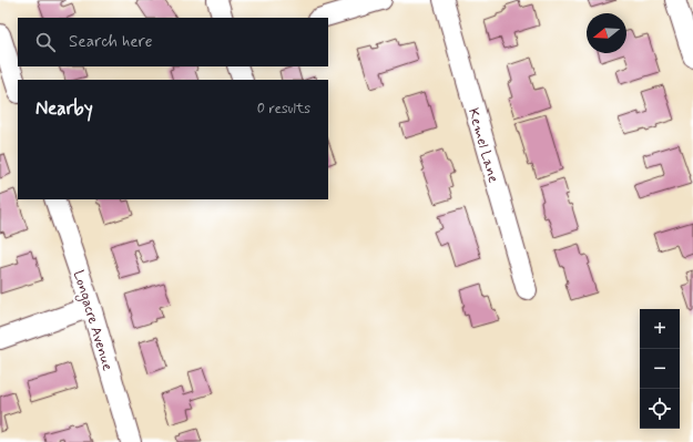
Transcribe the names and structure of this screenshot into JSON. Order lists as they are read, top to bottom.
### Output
{
  "streets": {
    "street": ["Kemel Lane", "Longacre Avenue"]
  },
  "north": "left",
  "page": {
    "search": "Search here",
    "heading": ["Nearby", "0 results"],
    "map_buttons": ["+", "−"]
  }
}
